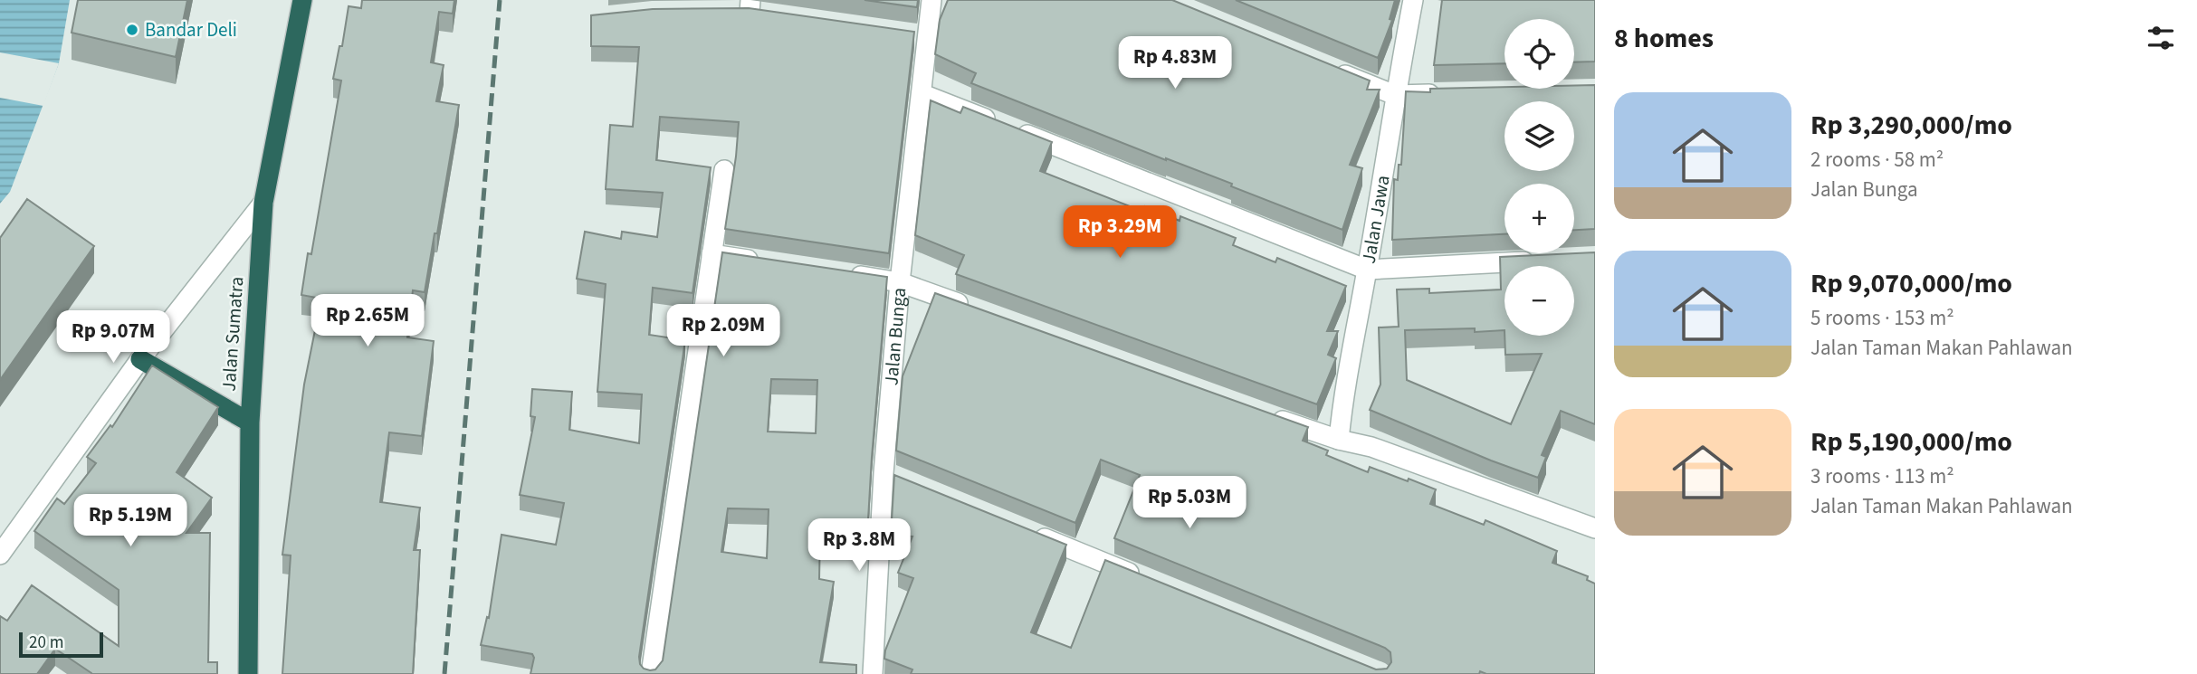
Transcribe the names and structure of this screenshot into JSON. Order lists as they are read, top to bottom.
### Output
{
  "streets": {
    "highway": ["Jalan Sumatra"],
    "street": ["Jalan Jawa", "Jalan Bunga"]
  },
  "places": ["Bandar Deli"],
  "scale_bar": "20 m",
  "page": {
    "heading": "8 homes",
    "map_buttons": ["+", "−"],
    "price": [
      "Rp 4.83M",
      "Rp 3.29M",
      "Rp 2.65M",
      "Rp 2.09M",
      "Rp 9.07M",
      "Rp 5.03M",
      "Rp 5.19M",
      "Rp 3.8M"
    ],
    "list": [
      {
        "name": "Rp 3,290,000/mo",
        "note": "2 rooms · 58 m² · Jalan Bunga"
      },
      {
        "name": "Rp 9,070,000/mo",
        "note": "5 rooms · 153 m² · Jalan Taman Makan Pahlawan"
      },
      {
        "name": "Rp 5,190,000/mo",
        "note": "3 rooms · 113 m² · Jalan Taman Makan Pahlawan"
      }
    ],
    "scale": "20 m"
  }
}
